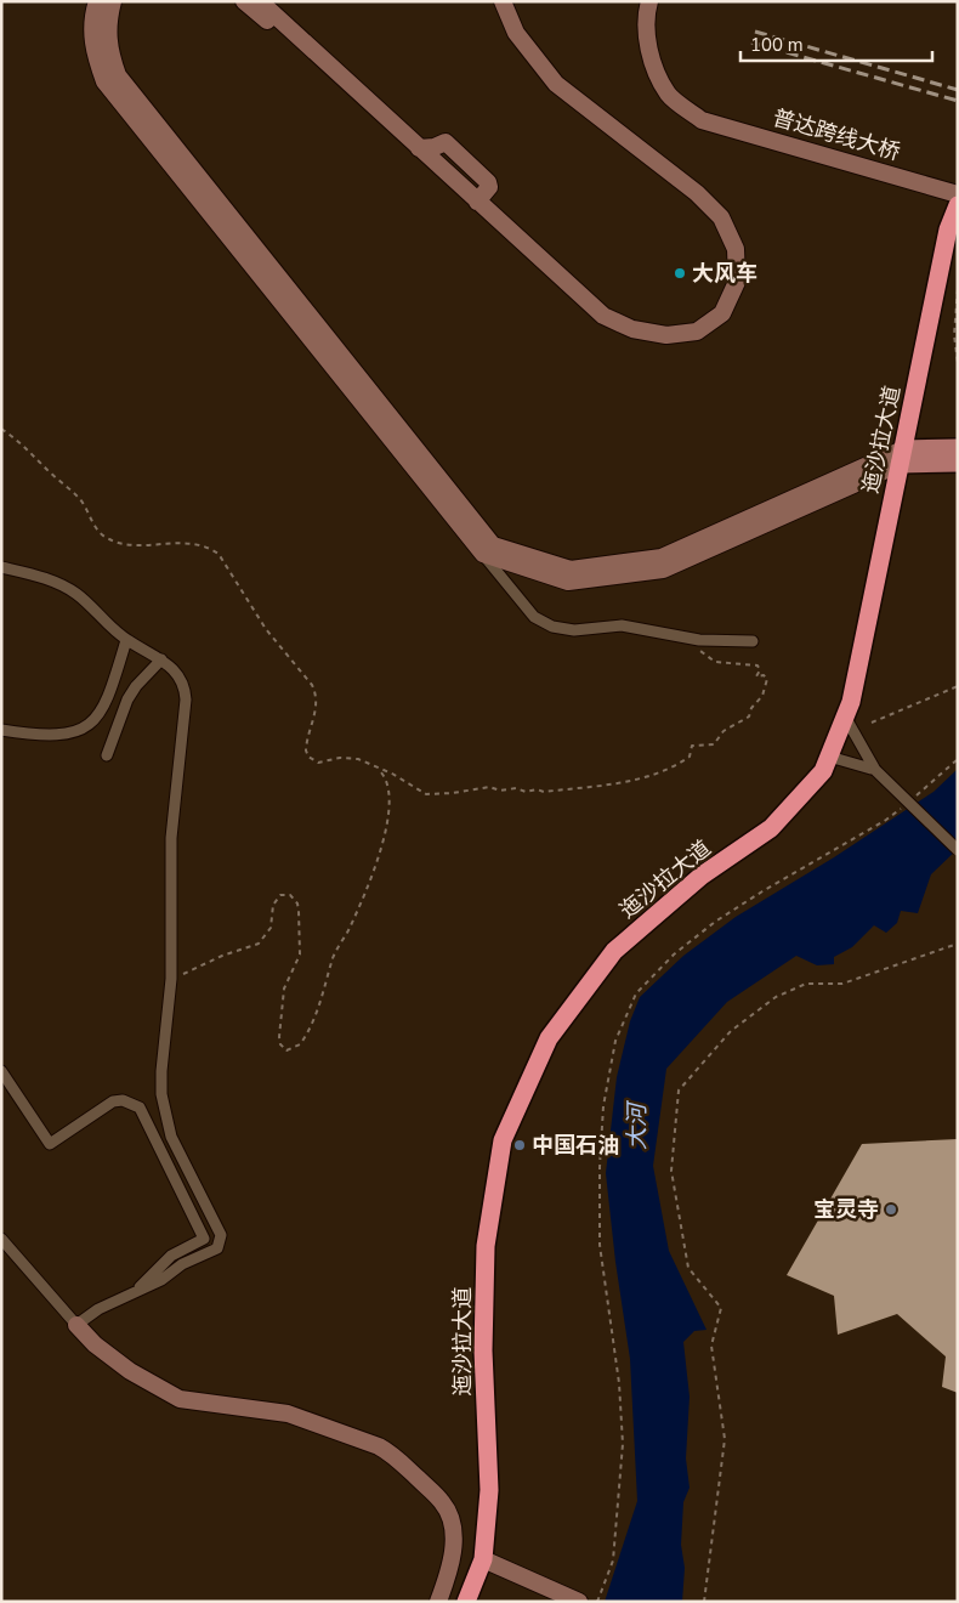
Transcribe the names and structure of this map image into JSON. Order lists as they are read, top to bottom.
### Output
{
  "streets": {
    "highway": ["迤沙拉大道"],
    "street": ["普达跨线大桥"]
  },
  "water": ["大河"],
  "places": ["大风车", "中国石油", "宝灵寺"],
  "scale_bar": "100 m"
}
